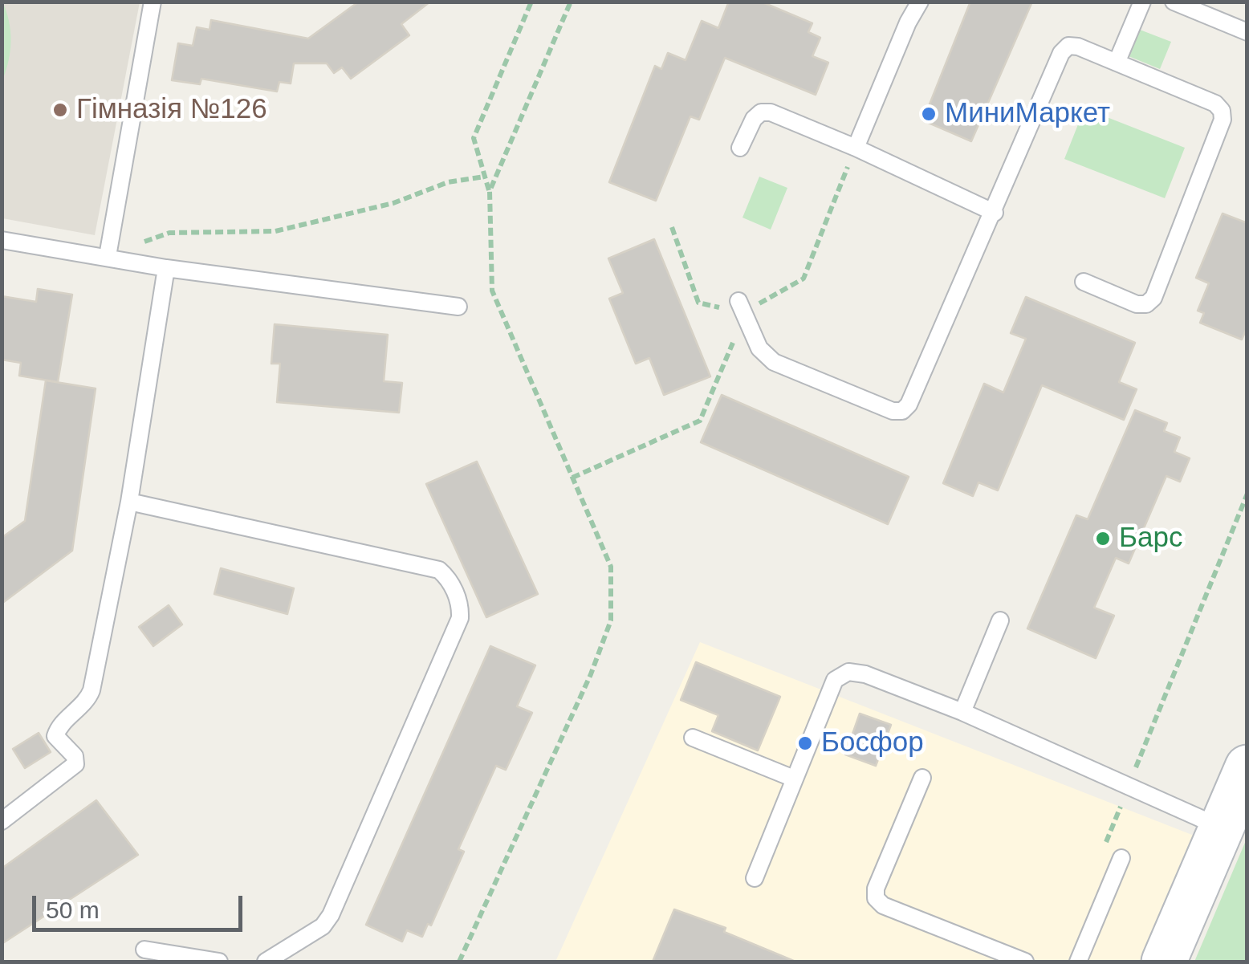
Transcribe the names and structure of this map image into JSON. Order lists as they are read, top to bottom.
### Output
{
  "places": [
    "Гімназія №126",
    "МиниМаркет",
    "Барс",
    "Босфор"
  ],
  "scale_bar": "50 m"
}
